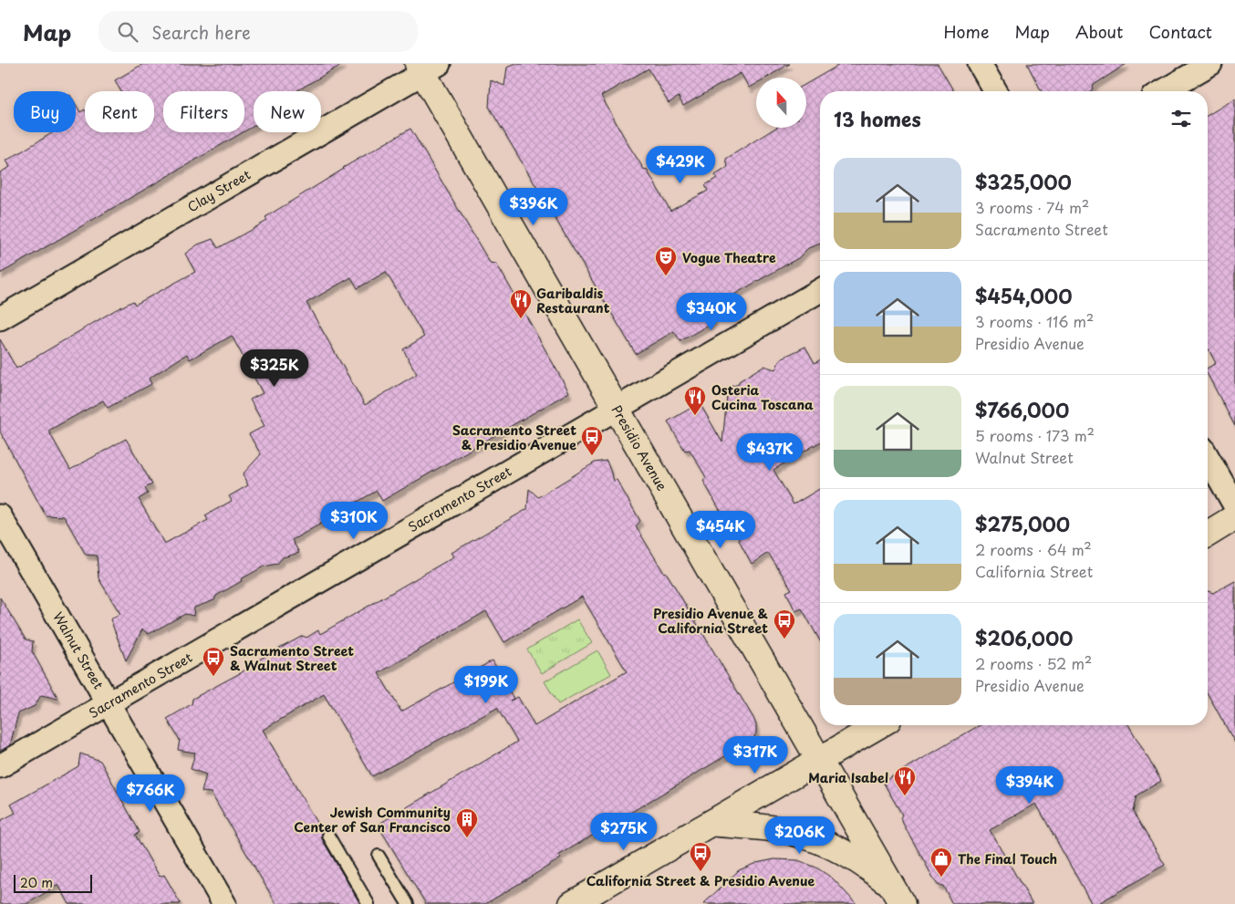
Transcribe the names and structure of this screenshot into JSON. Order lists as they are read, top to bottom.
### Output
{
  "streets": {
    "street": [
      "Clay Street",
      "Presidio Avenue",
      "Sacramento Street",
      "Walnut Street"
    ]
  },
  "crossings": [
    ["Clay Street", "Presidio Avenue"],
    ["Presidio Avenue", "Sacramento Street"],
    ["Sacramento Street", "Walnut Street"]
  ],
  "places": {
    "theatre": ["Vogue Theatre"],
    "restaurant": ["Garibaldis Restaurant", "Osteria Cucina Toscana", "Maria Isabel"],
    "bus stop": [
      "Sacramento Street & Presidio Avenue",
      "Presidio Avenue & California Street",
      "Sacramento Street & Walnut Street",
      "California Street & Presidio Avenue"
    ],
    "building": ["Jewish Community Center of San Francisco"],
    "shop": ["The Final Touch"]
  },
  "scale_bar": "20 m",
  "north": "top",
  "page": {
    "header": "Map",
    "search": "Search here",
    "nav": [
      "Home",
      "Map",
      "About",
      "Contact"
    ],
    "chip": [
      "Buy",
      "Rent",
      "Filters",
      "New"
    ],
    "heading": "13 homes",
    "price": [
      "$429K",
      "$396K",
      "$340K",
      "$325K",
      "$437K",
      "$310K",
      "$454K",
      "$199K",
      "$317K",
      "$394K",
      "$766K",
      "$275K",
      "$206K"
    ],
    "list": [
      {
        "name": "$325,000",
        "note": "3 rooms · 74 m² · Sacramento Street"
      },
      {
        "name": "$454,000",
        "note": "3 rooms · 116 m² · Presidio Avenue"
      },
      {
        "name": "$766,000",
        "note": "5 rooms · 173 m² · Walnut Street"
      },
      {
        "name": "$275,000",
        "note": "2 rooms · 64 m² · California Street"
      },
      {
        "name": "$206,000",
        "note": "2 rooms · 52 m² · Presidio Avenue"
      }
    ],
    "scale": "20 m"
  }
}
